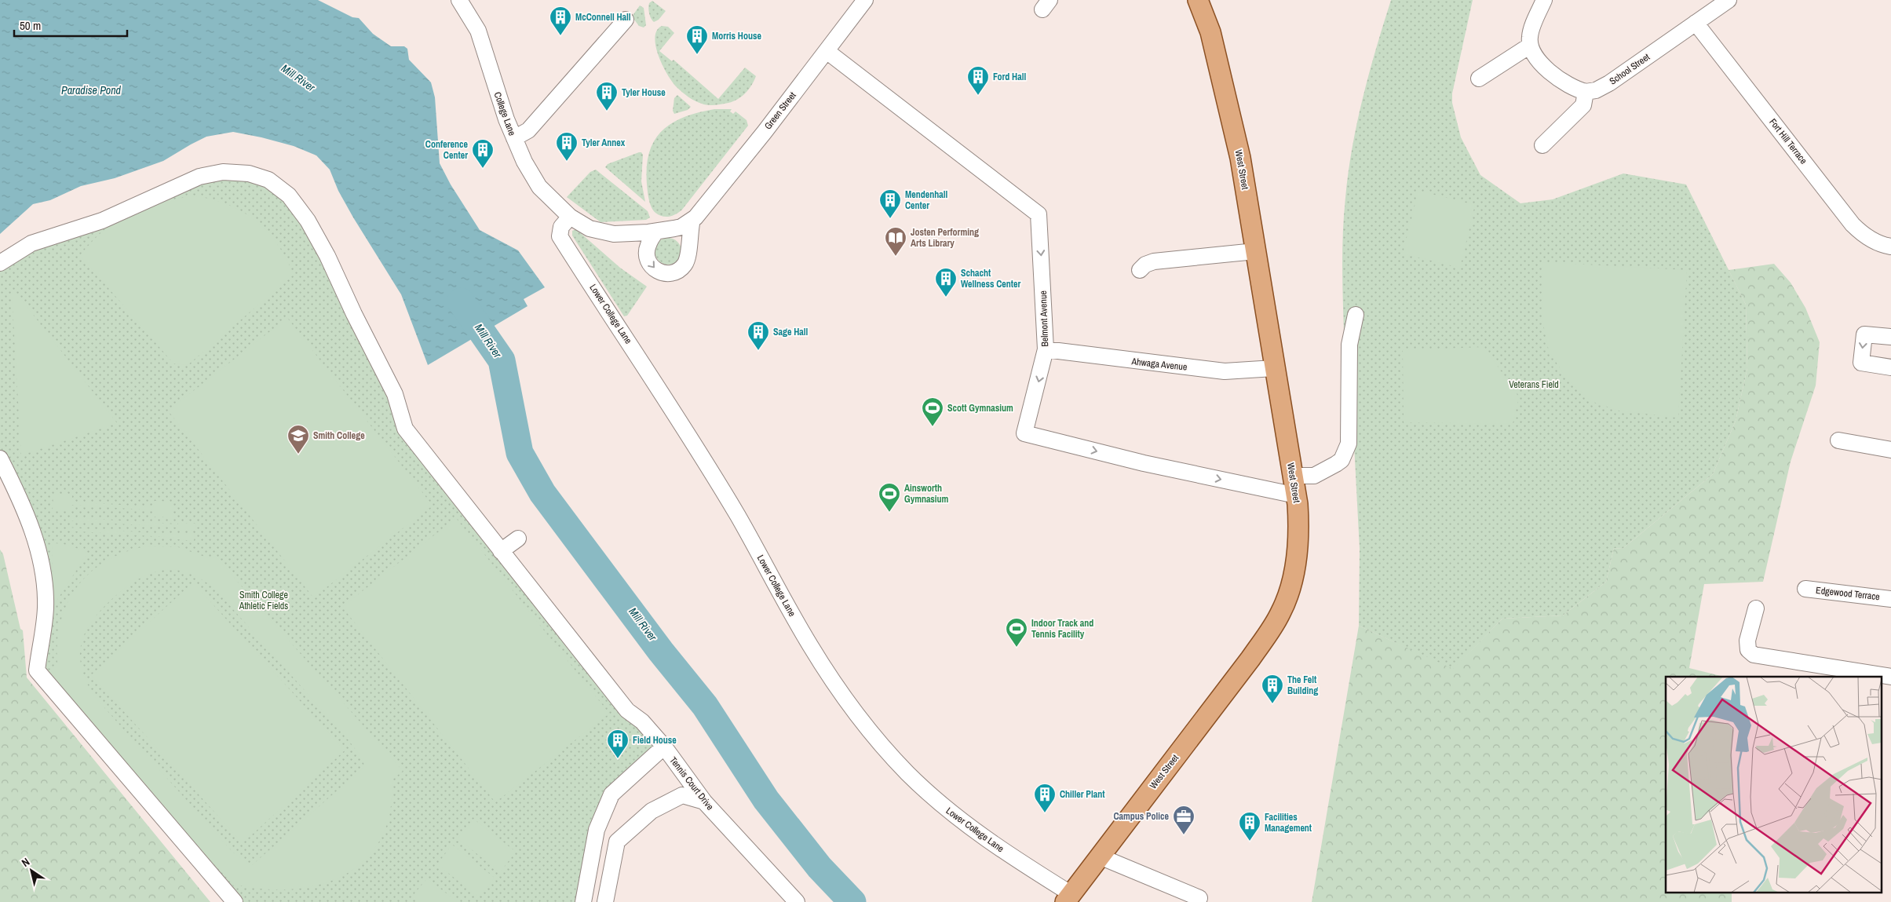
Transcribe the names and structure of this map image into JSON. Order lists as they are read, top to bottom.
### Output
{
  "streets": {
    "main road": ["West Street"],
    "street": [
      "School Street",
      "Green Street",
      "College Lane",
      "Fort Hill Terrace",
      "Lower College Lane",
      "Belmont Avenue",
      "Ahwaga Avenue",
      "Edgewood Terrace",
      "Tennis Court Drive"
    ]
  },
  "crossings": [
    ["School Street", "Fort Hill Terrace"],
    ["Green Street", "College Lane"],
    ["Green Street", "Lower College Lane"],
    ["Green Street", "Belmont Avenue"],
    ["College Lane", "Lower College Lane"],
    ["West Street", "Lower College Lane"],
    ["West Street", "Belmont Avenue"],
    ["West Street", "Ahwaga Avenue"],
    ["Belmont Avenue", "Ahwaga Avenue"]
  ],
  "one_way": ["Belmont Avenue"],
  "water": ["Mill River", "Paradise Pond"],
  "parks": ["Veterans Field", "Smith College Athletic Fields"],
  "places": {
    "building": [
      "McConnell Hall",
      "Morris House",
      "Ford Hall",
      "Tyler House",
      "Tyler Annex",
      "Conference Center",
      "Mendenhall Center",
      "Schacht Wellness Center",
      "Sage Hall",
      "The Felt Building",
      "Field House",
      "Chiller Plant",
      "Facilities Management"
    ],
    "library": ["Josten Performing Arts Library"],
    "sports": ["Scott Gymnasium", "Ainsworth Gymnasium", "Indoor Track and Tennis Facility"],
    "school or university": ["Smith College"],
    "office": ["Campus Police"]
  },
  "scale_bar": "50 m",
  "north": "top left"
}
